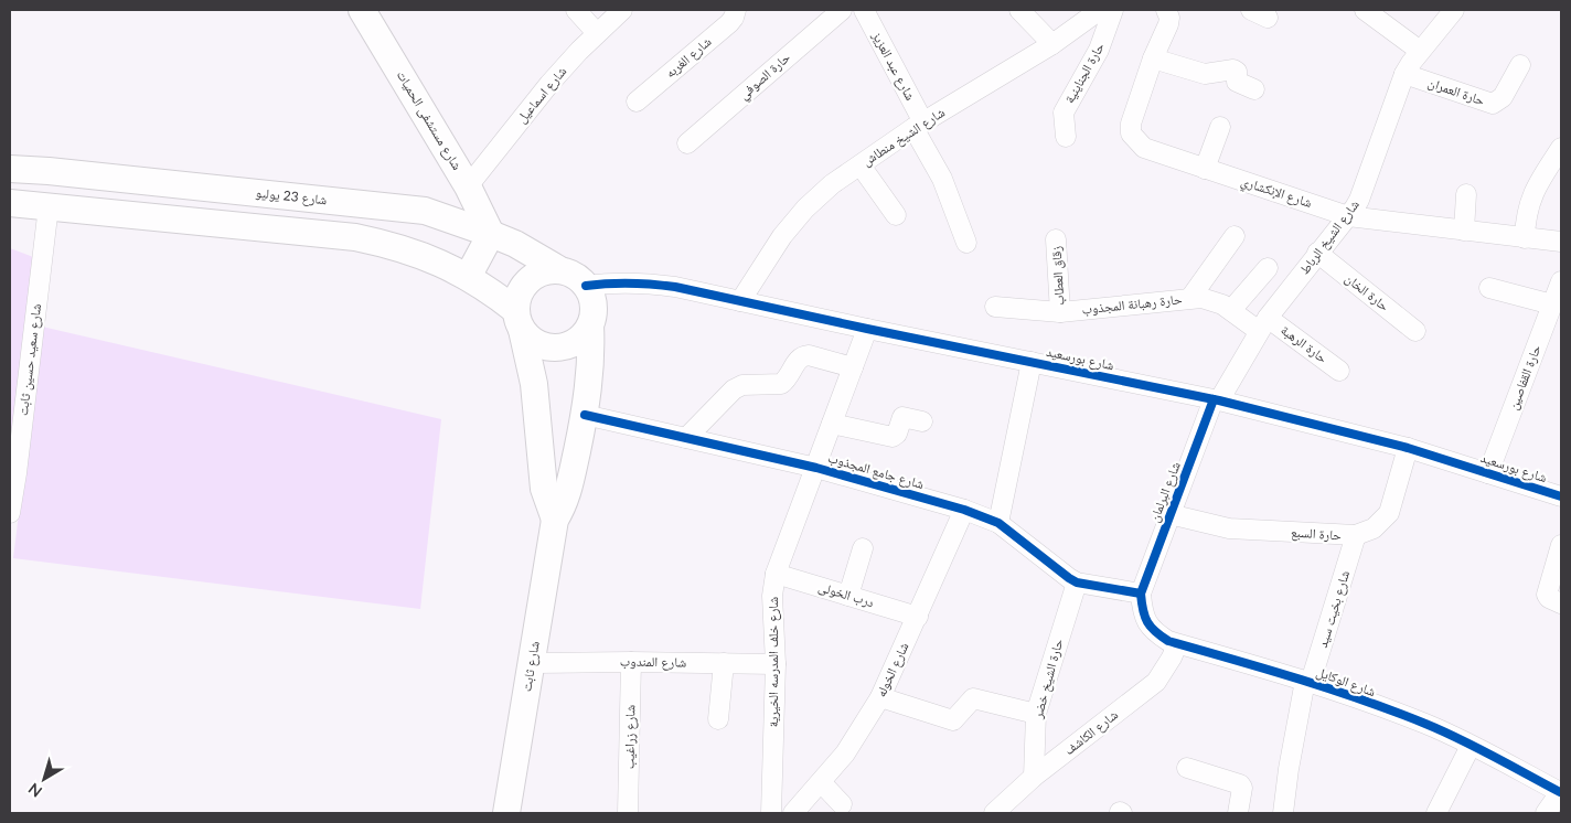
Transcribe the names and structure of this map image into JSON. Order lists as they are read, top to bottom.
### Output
{
  "streets": {
    "main road": ["شارع مستشفى الحميات", "شارع 23 يوليو", "شارع ثابت"],
    "street": [
      "شارع الغربه",
      "شارع عبد العزيز",
      "حارة الجناينية",
      "حارة الصوفي",
      "حارة العمران",
      "شارع اسماعيل",
      "شارع الشيخ منطاش",
      "شارع الإنكشاري",
      "شارع الشيخ الرباط",
      "زقاق العطاب",
      "حارة الخان",
      "حارة رهبانة المجذوب",
      "حارة الرهبة",
      "شارع بورسعيد",
      "شارع سعيد حسين ثابت",
      "حارة القفاصين",
      "شارع جامع المجذوب",
      "شارع البرلمان",
      "حارة السبع",
      "درب الخولى",
      "شارع بخيت سيد",
      "شارع المندوب",
      "شارع خلف المدرسه الخيرية",
      "شارع الخوله",
      "حارة الشيخ خضر",
      "شارع الوكايل",
      "شارع الكاشف",
      "شارع زراغيب"
    ]
  },
  "crossings": [
    ["شارع عبد العزيز", "شارع الشيخ منطاش"],
    ["حارة العمران", "شارع الشيخ الرباط"],
    ["شارع اسماعيل", "شارع مستشفى الحميات"],
    ["شارع مستشفى الحميات", "شارع 23 يوليو"],
    ["شارع الشيخ منطاش", "شارع بورسعيد"],
    ["شارع الإنكشاري", "شارع الشيخ الرباط"],
    ["شارع 23 يوليو", "شارع بورسعيد"],
    ["شارع 23 يوليو", "شارع ثابت"],
    ["شارع الشيخ الرباط", "حارة الخان"],
    ["شارع الشيخ الرباط", "حارة رهبانة المجذوب"],
    ["شارع الشيخ الرباط", "حارة الرهبة"],
    ["شارع الشيخ الرباط", "شارع بورسعيد"],
    ["شارع الشيخ الرباط", "شارع البرلمان"],
    ["زقاق العطاب", "حارة رهبانة المجذوب"],
    ["حارة رهبانة المجذوب", "حارة الرهبة"],
    ["شارع بورسعيد", "حارة القفاصين"],
    ["شارع بورسعيد", "شارع البرلمان"],
    ["شارع بورسعيد", "حارة السبع"],
    ["شارع بورسعيد", "شارع خلف المدرسه الخيرية"],
    ["شارع بورسعيد", "شارع ثابت"],
    ["شارع جامع المجذوب", "شارع البرلمان"],
    ["شارع جامع المجذوب", "شارع خلف المدرسه الخيرية"],
    ["شارع جامع المجذوب", "شارع ثابت"],
    ["شارع جامع المجذوب", "شارع الخوله"],
    ["شارع جامع المجذوب", "حارة الشيخ خضر"],
    ["شارع جامع المجذوب", "شارع الوكايل"],
    ["شارع البرلمان", "حارة السبع"],
    ["شارع البرلمان", "شارع الوكايل"],
    ["حارة السبع", "شارع بخيت سيد"],
    ["درب الخولى", "شارع خلف المدرسه الخيرية"],
    ["درب الخولى", "شارع الخوله"],
    ["شارع بخيت سيد", "شارع الوكايل"],
    ["شارع المندوب", "شارع خلف المدرسه الخيرية"],
    ["شارع المندوب", "شارع ثابت"],
    ["شارع المندوب", "شارع زراغيب"],
    ["حارة الشيخ خضر", "شارع الكاشف"],
    ["شارع الوكايل", "شارع الكاشف"]
  ],
  "north": "bottom left"
}
